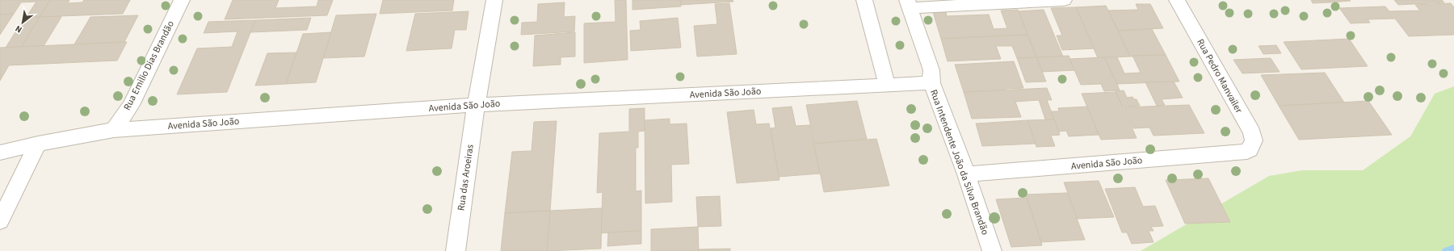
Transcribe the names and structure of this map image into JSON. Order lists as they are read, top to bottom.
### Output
{
  "streets": {
    "street": [
      "Rua Emilio Dias Brandão",
      "Rua Pedro Manvailer",
      "Avenida São João",
      "Rua Intendente João da Silva Brandão",
      "Rua das Aroeiras"
    ]
  },
  "crossings": [
    ["Rua Emilio Dias Brandão", "Avenida São João"],
    ["Rua Pedro Manvailer", "Avenida São João"],
    ["Avenida São João", "Rua Intendente João da Silva Brandão"],
    ["Avenida São João", "Rua das Aroeiras"]
  ],
  "north": "bottom left"
}
